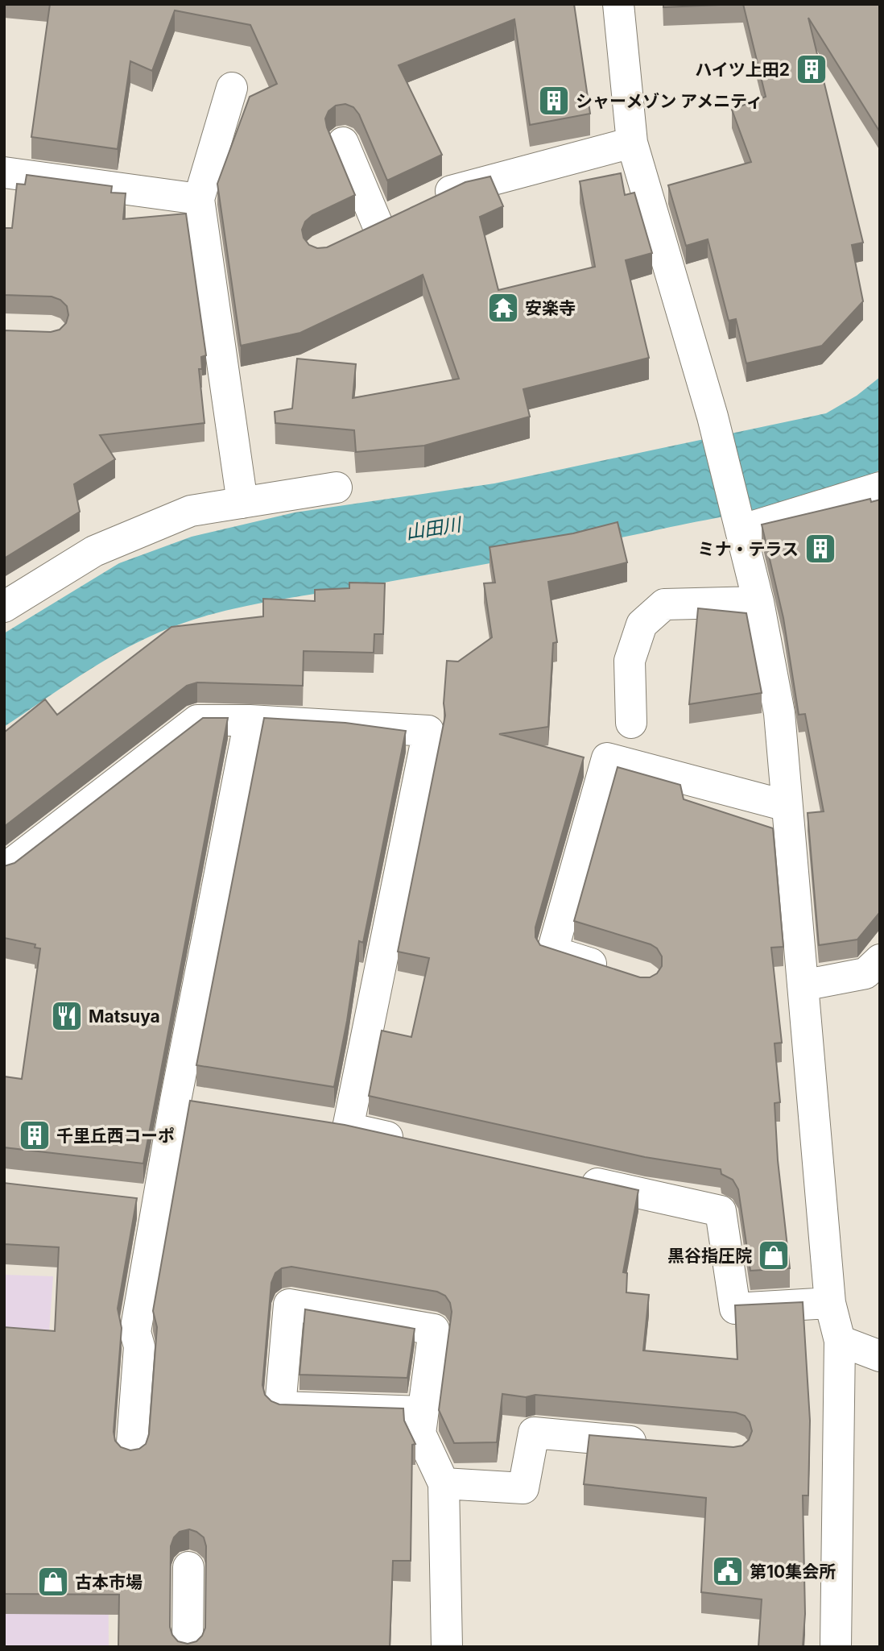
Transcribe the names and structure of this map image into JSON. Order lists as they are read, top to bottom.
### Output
{
  "water": ["山田川"],
  "places": {
    "building": [
      "ハイツ上田2",
      "シャーメゾン アメニティ",
      "ミナ・テラス",
      "千里丘西コーポ"
    ],
    "temple": ["安楽寺"],
    "restaurant": ["Matsuya"],
    "shop": ["黒谷指圧院", "古本市場"],
    "public building": ["第10集会所"]
  }
}
